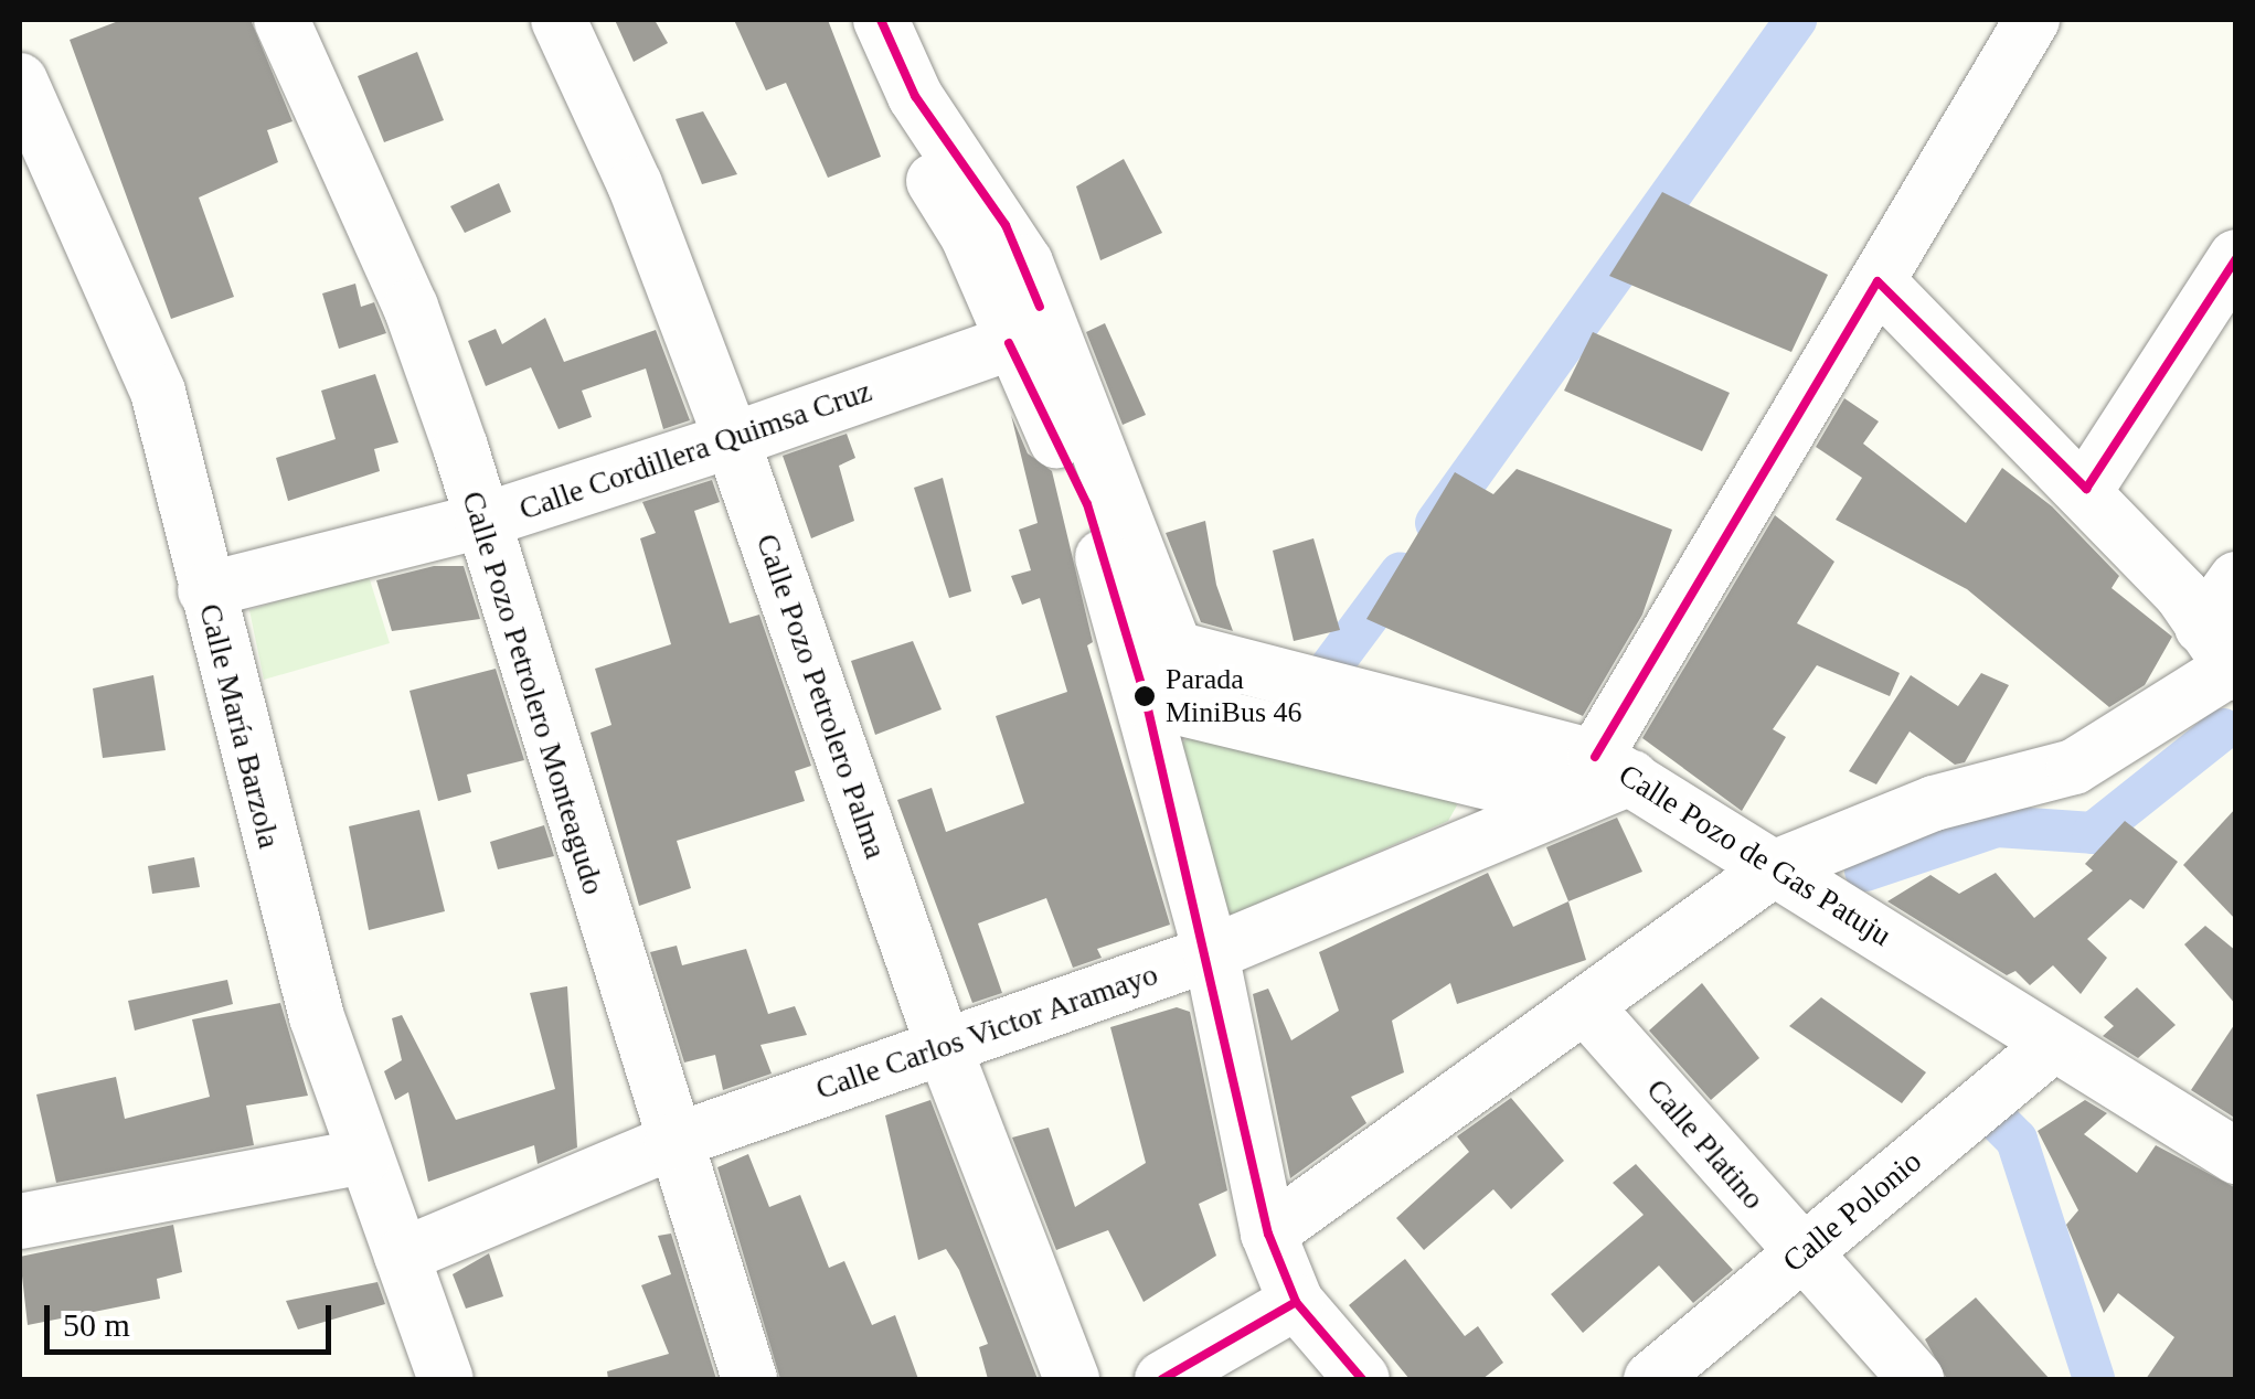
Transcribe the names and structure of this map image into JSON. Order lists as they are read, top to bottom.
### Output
{
  "streets": {
    "street": [
      "Calle Cordillera Quimsa Cruz",
      "Calle Pozo Petrolero Monteagudo",
      "Calle Pozo Petrolero Palma",
      "Calle María Barzola",
      "Calle Pozo de Gas Patuju",
      "Calle Carlos Victor Aramayo",
      "Calle Platino",
      "Calle Polonio"
    ]
  },
  "crossings": [
    ["Calle Cordillera Quimsa Cruz", "Calle Pozo Petrolero Monteagudo"],
    ["Calle Cordillera Quimsa Cruz", "Calle Pozo Petrolero Palma"],
    ["Calle Cordillera Quimsa Cruz", "Calle María Barzola"],
    ["Calle Cordillera Quimsa Cruz", "Calle Pozo de Gas Patuju"],
    ["Calle Pozo Petrolero Monteagudo", "Calle Carlos Victor Aramayo"],
    ["Calle Pozo Petrolero Palma", "Calle Carlos Victor Aramayo"],
    ["Calle María Barzola", "Calle Carlos Victor Aramayo"],
    ["Calle Pozo de Gas Patuju", "Calle Carlos Victor Aramayo"],
    ["Calle Pozo de Gas Patuju", "Calle Polonio"],
    ["Calle Platino", "Calle Polonio"]
  ],
  "places": ["Parada MiniBus 46"],
  "lines": ["transit line 46"],
  "scale_bar": "50 m"
}
